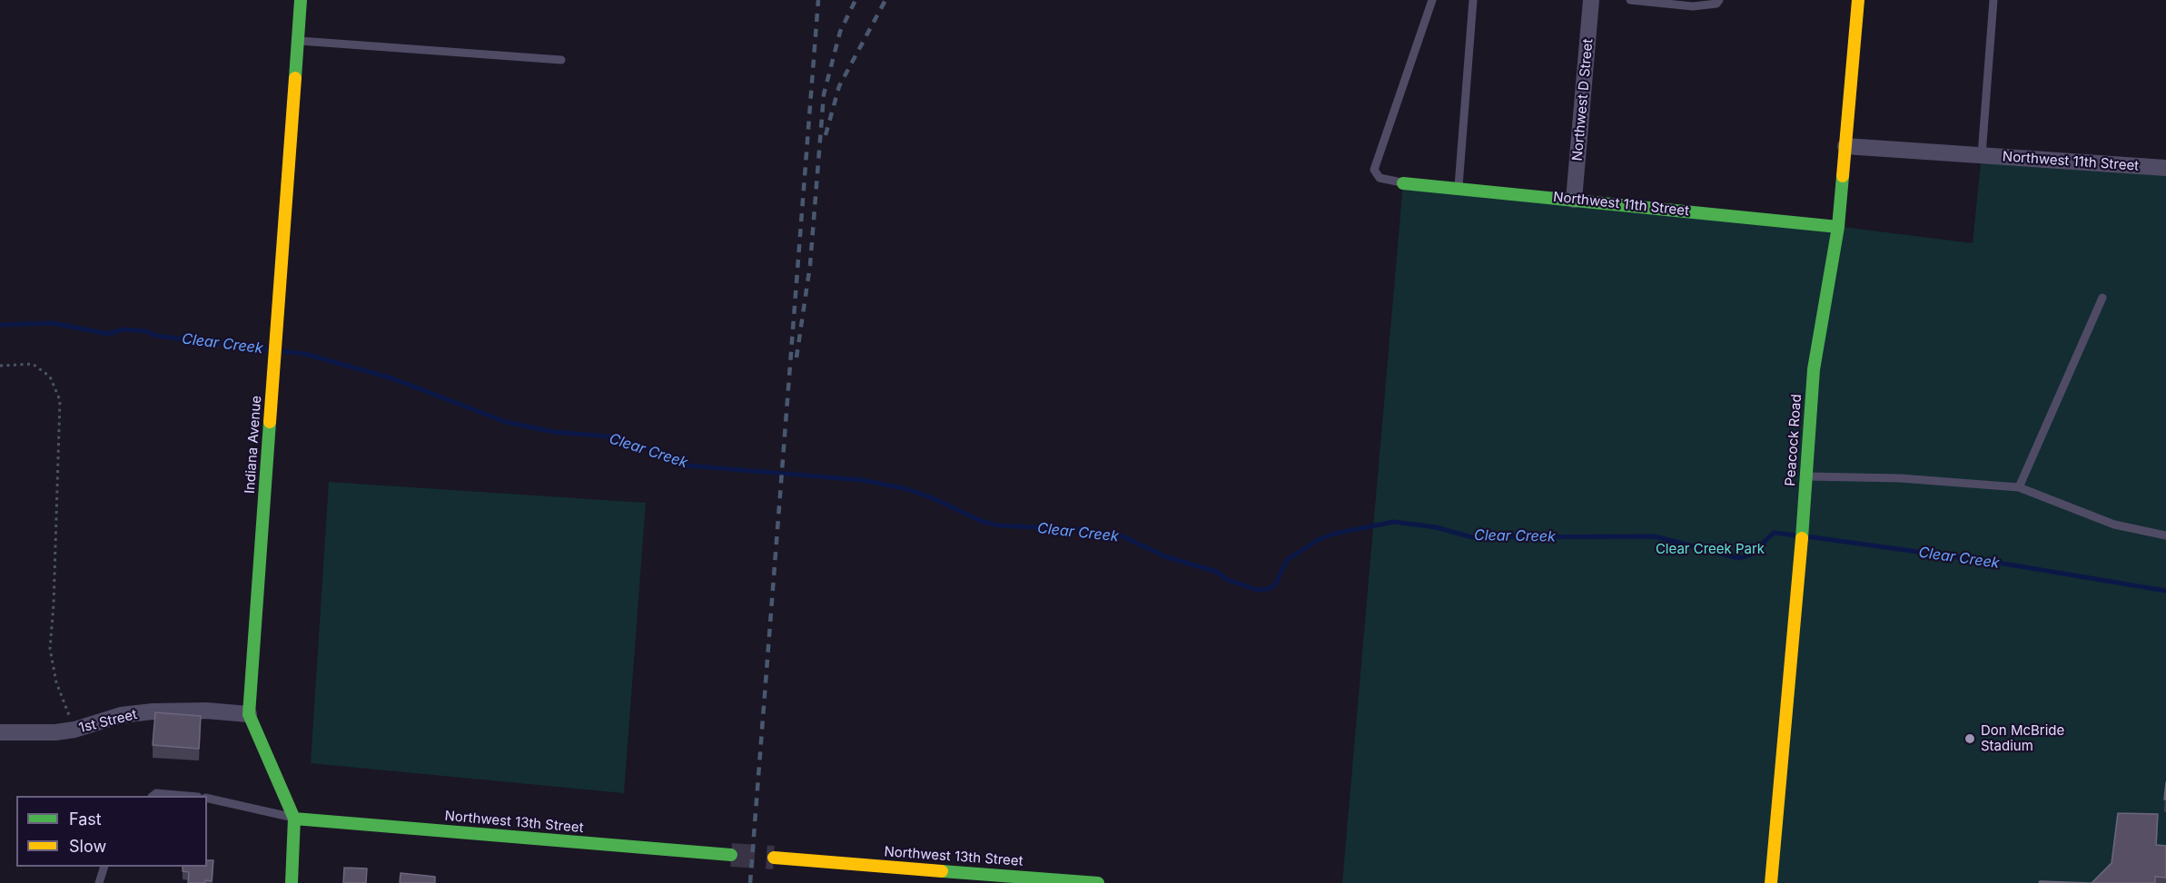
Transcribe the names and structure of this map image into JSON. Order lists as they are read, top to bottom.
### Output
{
  "streets": {
    "street": [
      "Northwest D Street",
      "Northwest 11th Street",
      "Peacock Road",
      "Indiana Avenue",
      "1st Street",
      "Northwest 13th Street"
    ]
  },
  "crossings": [
    ["Northwest D Street", "Northwest 11th Street"],
    ["Northwest 11th Street", "Peacock Road"],
    ["Indiana Avenue", "1st Street"],
    ["Indiana Avenue", "Northwest 13th Street"]
  ],
  "water": ["Clear Creek"],
  "parks": ["Clear Creek Park"],
  "places": ["Don McBride Stadium"],
  "legend": ["Fast", "Slow"]
}
